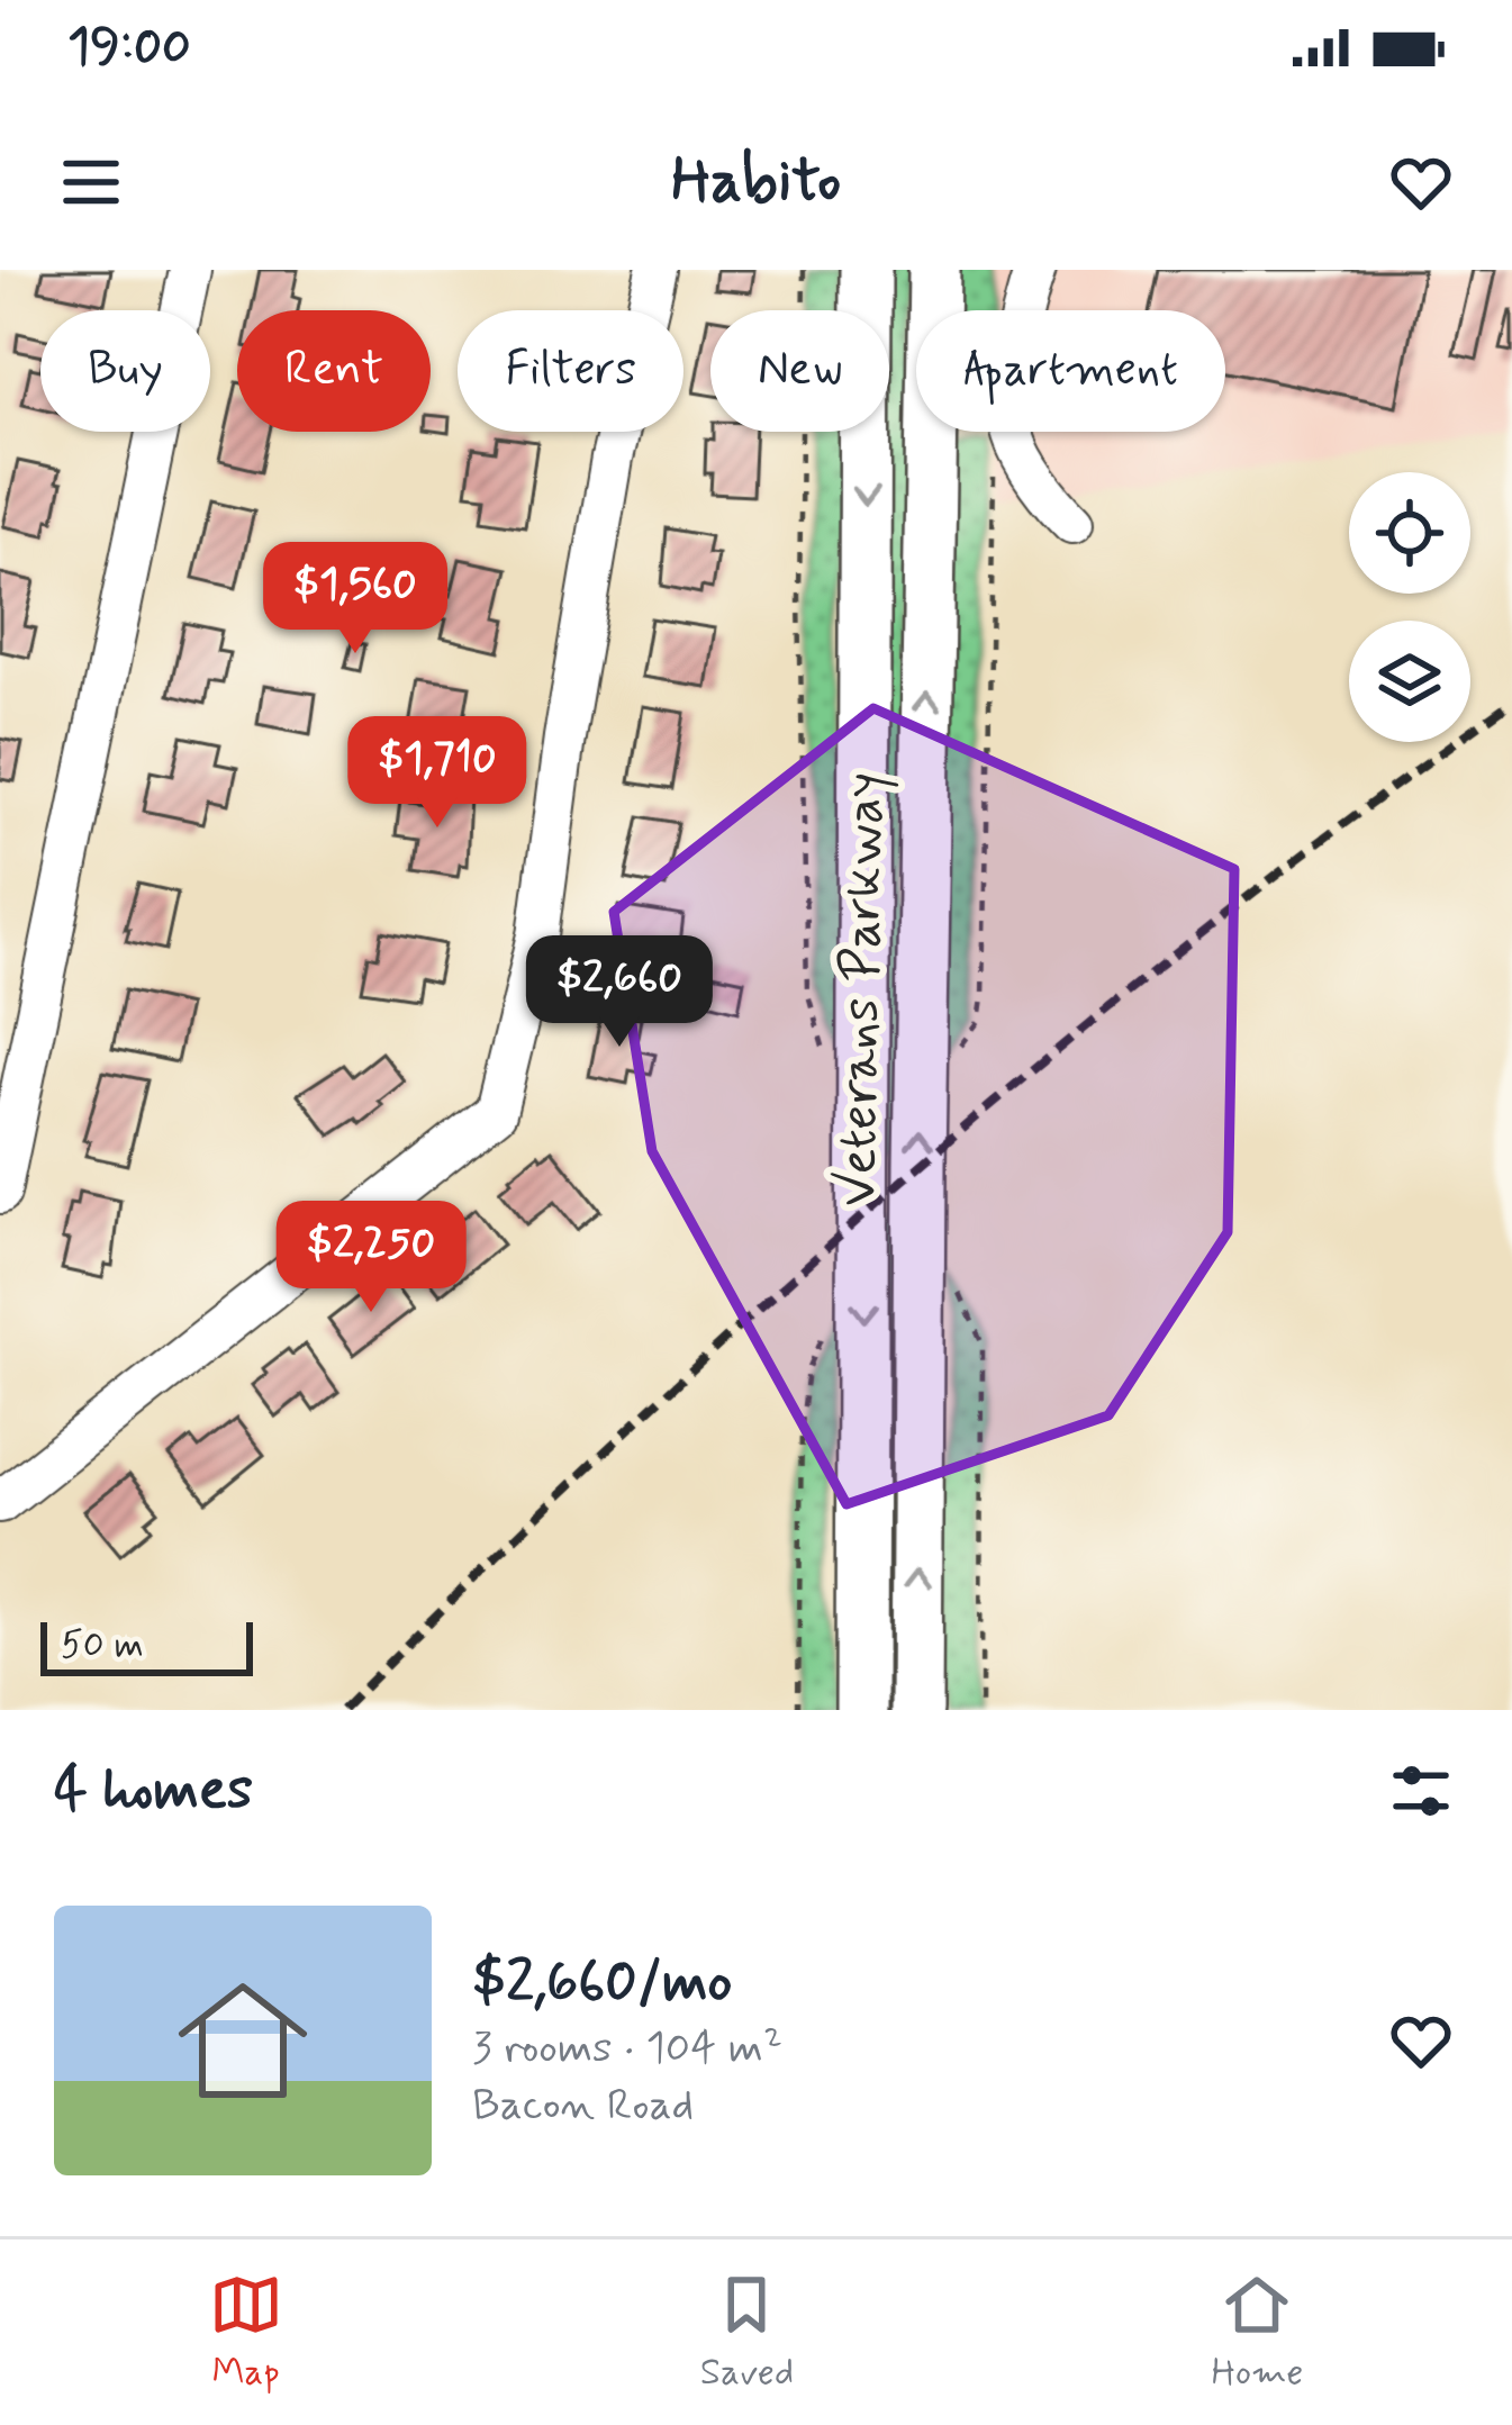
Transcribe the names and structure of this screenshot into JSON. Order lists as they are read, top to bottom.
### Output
{
  "streets": {
    "main road": ["Veterans Parkway"]
  },
  "scale_bar": "50 m",
  "page": {
    "status": "19:00",
    "header": "Habito",
    "chip": [
      "Buy",
      "Rent",
      "Filters",
      "New",
      "Apartment"
    ],
    "price": [
      "$1,560",
      "$1,710",
      "$2,660",
      "$2,250"
    ],
    "scale": "50 m",
    "heading": "4 homes",
    "list": [
      {
        "name": "$2,660/mo",
        "note": "3 rooms · 104 m² · Bacon Road"
      }
    ],
    "tabs": ["Map", "Saved", "Home"]
  }
}
